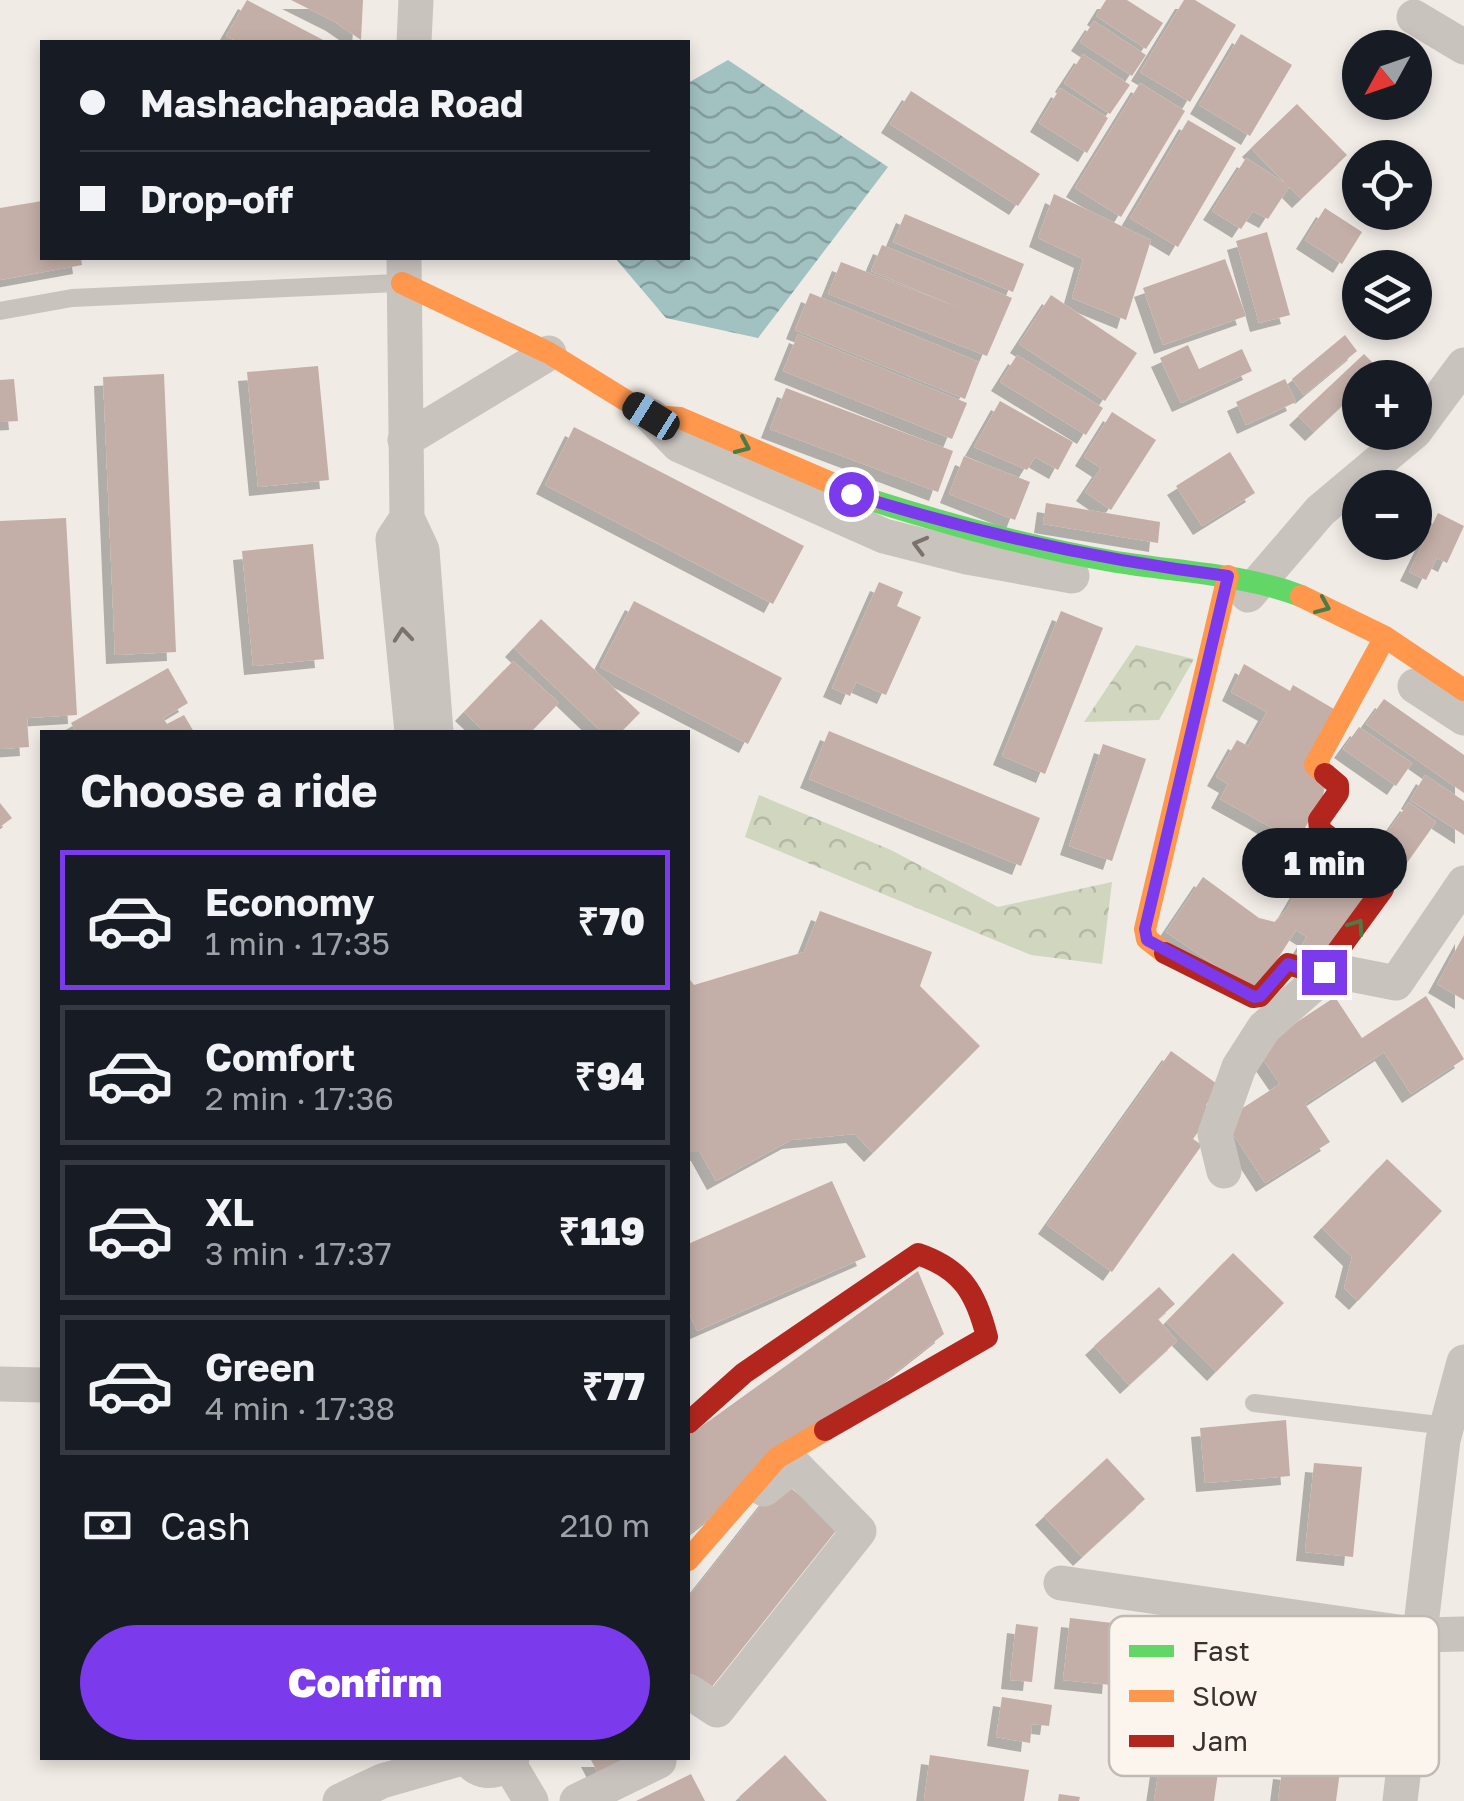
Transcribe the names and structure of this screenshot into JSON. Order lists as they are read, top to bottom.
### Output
{
  "legend": ["Fast", "Slow", "Jam"],
  "north": "bottom left",
  "page": {
    "map_buttons": ["+", "−"],
    "banner": ["Mashachapada Road", "Drop-off"],
    "heading": "Choose a ride",
    "bubble": "1 min",
    "list": [
      {
        "name": "Economy",
        "note": "1 min · 17:35",
        "value": "₹70"
      },
      {
        "name": "Comfort",
        "note": "2 min · 17:36",
        "value": "₹94"
      },
      {
        "name": "XL",
        "note": "3 min · 17:37",
        "value": "₹119"
      },
      {
        "name": "Green",
        "note": "4 min · 17:38",
        "value": "₹77"
      }
    ],
    "pay": ["Cash", "210 m"],
    "buttons": "Confirm"
  }
}
